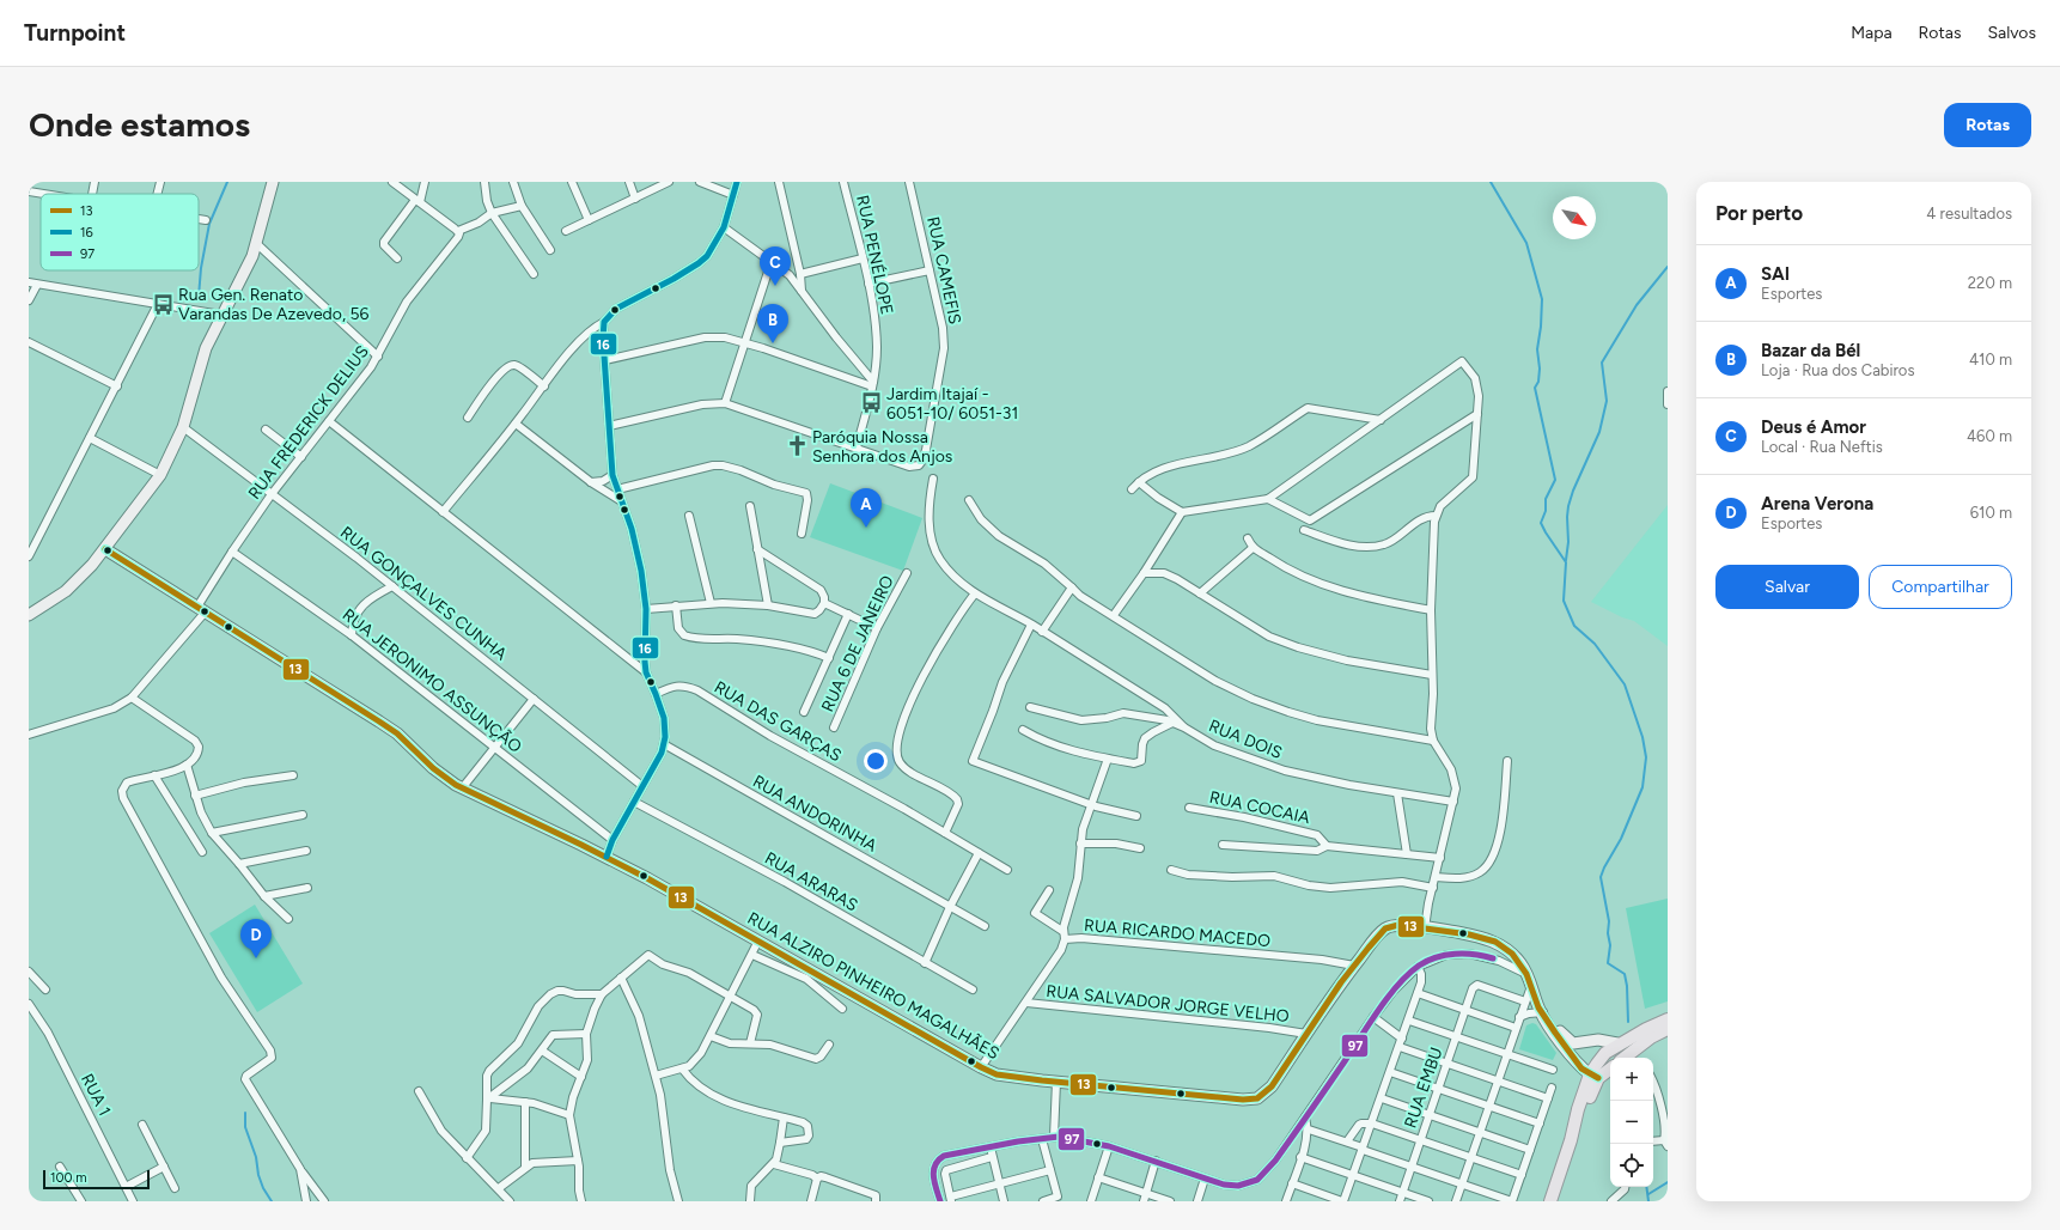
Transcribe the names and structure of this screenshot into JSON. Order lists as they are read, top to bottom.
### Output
{
  "streets": {
    "street": [
      "RUA PENÉLOPE",
      "RUA CAMEFIS",
      "RUA FREDERICK DELIUS",
      "RUA GONÇALVES CUNHA",
      "RUA 6 DE JANEIRO",
      "RUA JERONIMO ASSUNÇÃO",
      "RUA DAS GARÇAS",
      "RUA DOIS",
      "RUA COCAIA",
      "RUA ANDORINHA",
      "RUA ARARAS",
      "RUA RICARDO MACEDO",
      "RUA ALZIRO PINHEIRO MAGALHÃES",
      "RUA SALVADOR JORGE VELHO",
      "RUA EMBU",
      "RUA 1"
    ]
  },
  "crossings": [
    ["RUA PENÉLOPE", "RUA CAMEFIS"],
    ["RUA FREDERICK DELIUS", "RUA GONÇALVES CUNHA"],
    ["RUA FREDERICK DELIUS", "RUA JERONIMO ASSUNÇÃO"],
    ["RUA FREDERICK DELIUS", "RUA ALZIRO PINHEIRO MAGALHÃES"],
    ["RUA RICARDO MACEDO", "RUA ALZIRO PINHEIRO MAGALHÃES"],
    ["RUA RICARDO MACEDO", "RUA SALVADOR JORGE VELHO"],
    ["RUA ALZIRO PINHEIRO MAGALHÃES", "RUA SALVADOR JORGE VELHO"]
  ],
  "places": {
    "bus stop": ["Rua Gen. Renato Varandas De Azevedo, 56", "Jardim Itajaí - 6051-10/ 6051-31"],
    "church": ["Paróquia Nossa Senhora dos Anjos"]
  },
  "lines": ["transit line 16", "transit line 13", "transit line 97"],
  "legend": ["13", "16", "97"],
  "scale_bar": "100 m",
  "north": "bottom right",
  "page": {
    "header": "Turnpoint",
    "nav": ["Mapa", "Rotas", "Salvos"],
    "buttons": [
      "Rotas",
      ["Salvar", "Compartilhar"]
    ],
    "title": "Onde estamos",
    "heading": ["Por perto", "4 resultados"],
    "list": [
      {
        "mark": "A",
        "name": "SAI",
        "note": "Esportes",
        "value": "220 m"
      },
      {
        "mark": "B",
        "name": "Bazar da Bél",
        "note": "Loja · Rua dos Cabiros",
        "value": "410 m"
      },
      {
        "mark": "C",
        "name": "Deus é Amor",
        "note": "Local · Rua Neftis",
        "value": "460 m"
      },
      {
        "mark": "D",
        "name": "Arena Verona",
        "note": "Esportes",
        "value": "610 m"
      }
    ],
    "pins": [
      "C",
      "B",
      "A",
      "D"
    ],
    "map_buttons": ["+", "−"],
    "scale": "100 m"
  }
}
